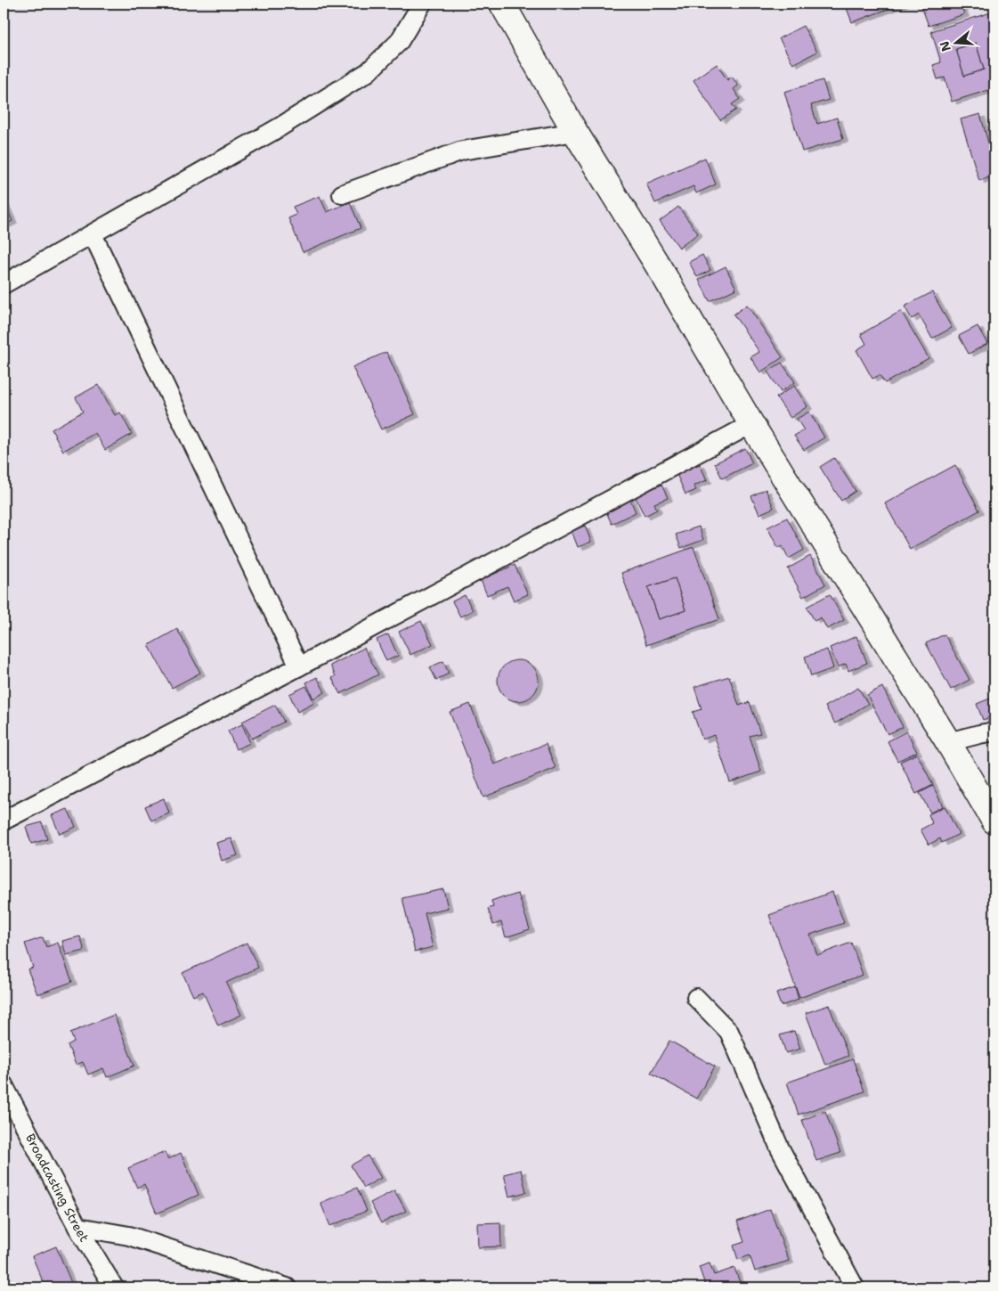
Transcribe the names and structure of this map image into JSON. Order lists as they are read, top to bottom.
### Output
{
  "streets": {
    "street": ["Broadcasting Street"]
  },
  "north": "left"
}
